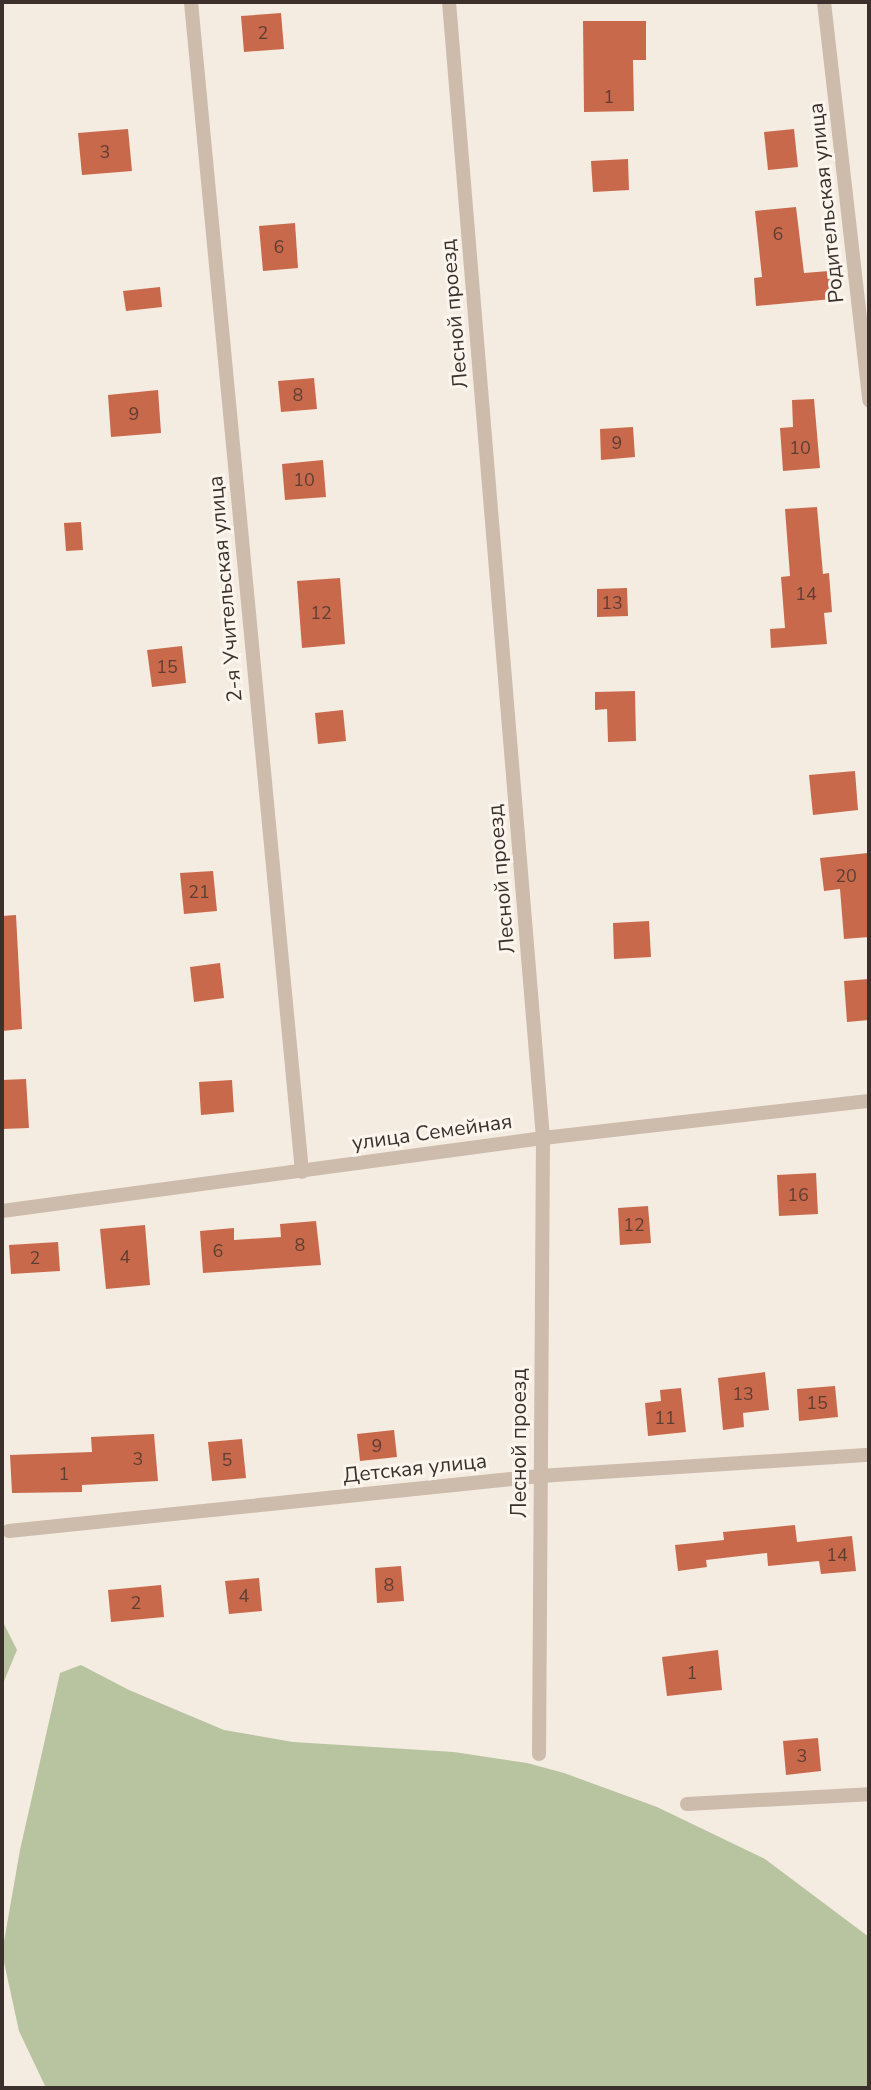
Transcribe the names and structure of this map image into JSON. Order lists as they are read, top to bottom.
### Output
{
  "streets": {
    "street": [
      "Родительская улица",
      "Лесной проезд",
      "2-я Учительская улица",
      "улица Семейная",
      "Детская улица"
    ]
  },
  "crossings": [
    ["Лесной проезд", "улица Семейная"],
    ["Лесной проезд", "Детская улица"],
    ["2-я Учительская улица", "улица Семейная"]
  ],
  "house_numbers": [
    "2",
    "1",
    "3",
    "6",
    "6",
    "8",
    "9",
    "9",
    "10",
    "10",
    "14",
    "13",
    "12",
    "15",
    "20",
    "21",
    "16",
    "12",
    "8",
    "6",
    "4",
    "2",
    "13",
    "15",
    "11",
    "9",
    "3",
    "5",
    "1",
    "14",
    "8",
    "4",
    "2",
    "1",
    "3"
  ]
}
